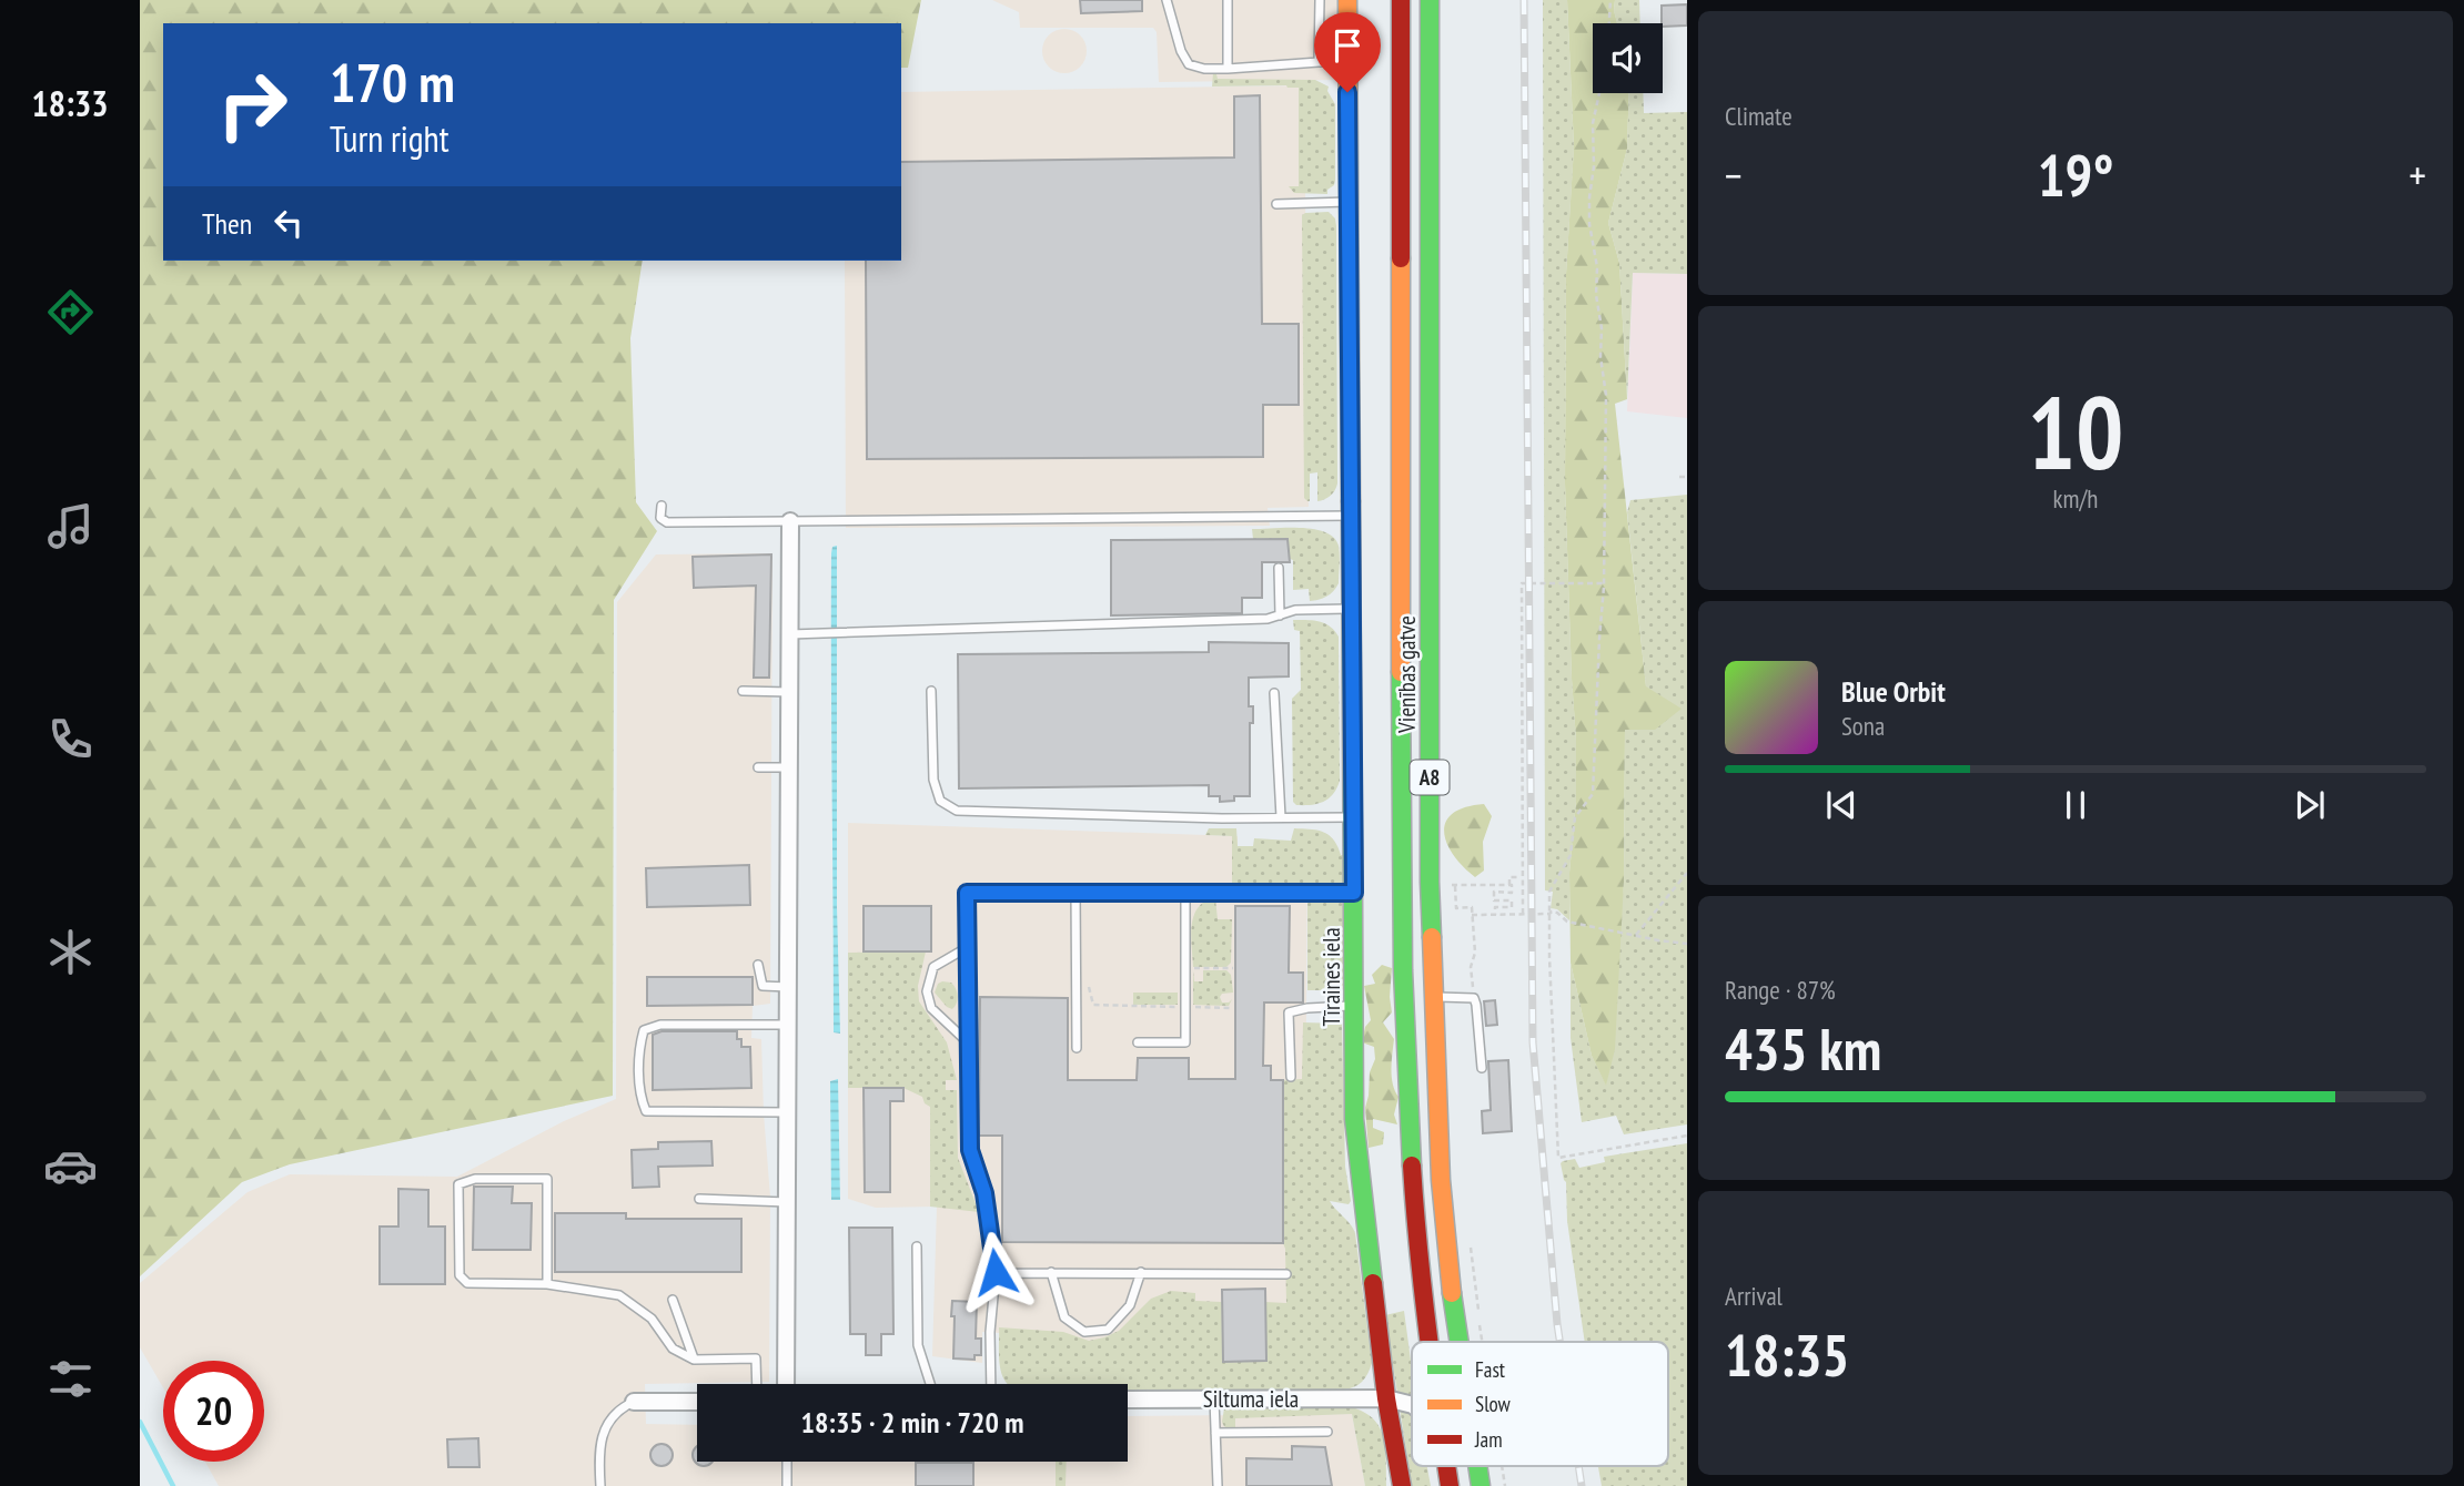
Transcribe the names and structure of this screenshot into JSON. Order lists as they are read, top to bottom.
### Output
{
  "streets": {
    "main road": ["Vienības gatve", "A8", "Tīraines iela"],
    "street": ["Siltuma iela"]
  },
  "crossings": [
    ["Tīraines iela", "Siltuma iela"]
  ],
  "legend": ["Fast", "Slow", "Jam"],
  "page": {
    "tabs": "18:33",
    "tile": [
      "Climate",
      ["10", "km/h"],
      ["Range · 87%", "435 km"],
      ["Arrival", "18:35"]
    ],
    "turn": ["170 m", "Turn right"],
    "heat": ["−", "19°", "+"],
    "then": "Then",
    "song": ["Blue Orbit", "Sona"],
    "limit": "20",
    "trip": "18:35 · 2 min · 720 m"
  }
}
